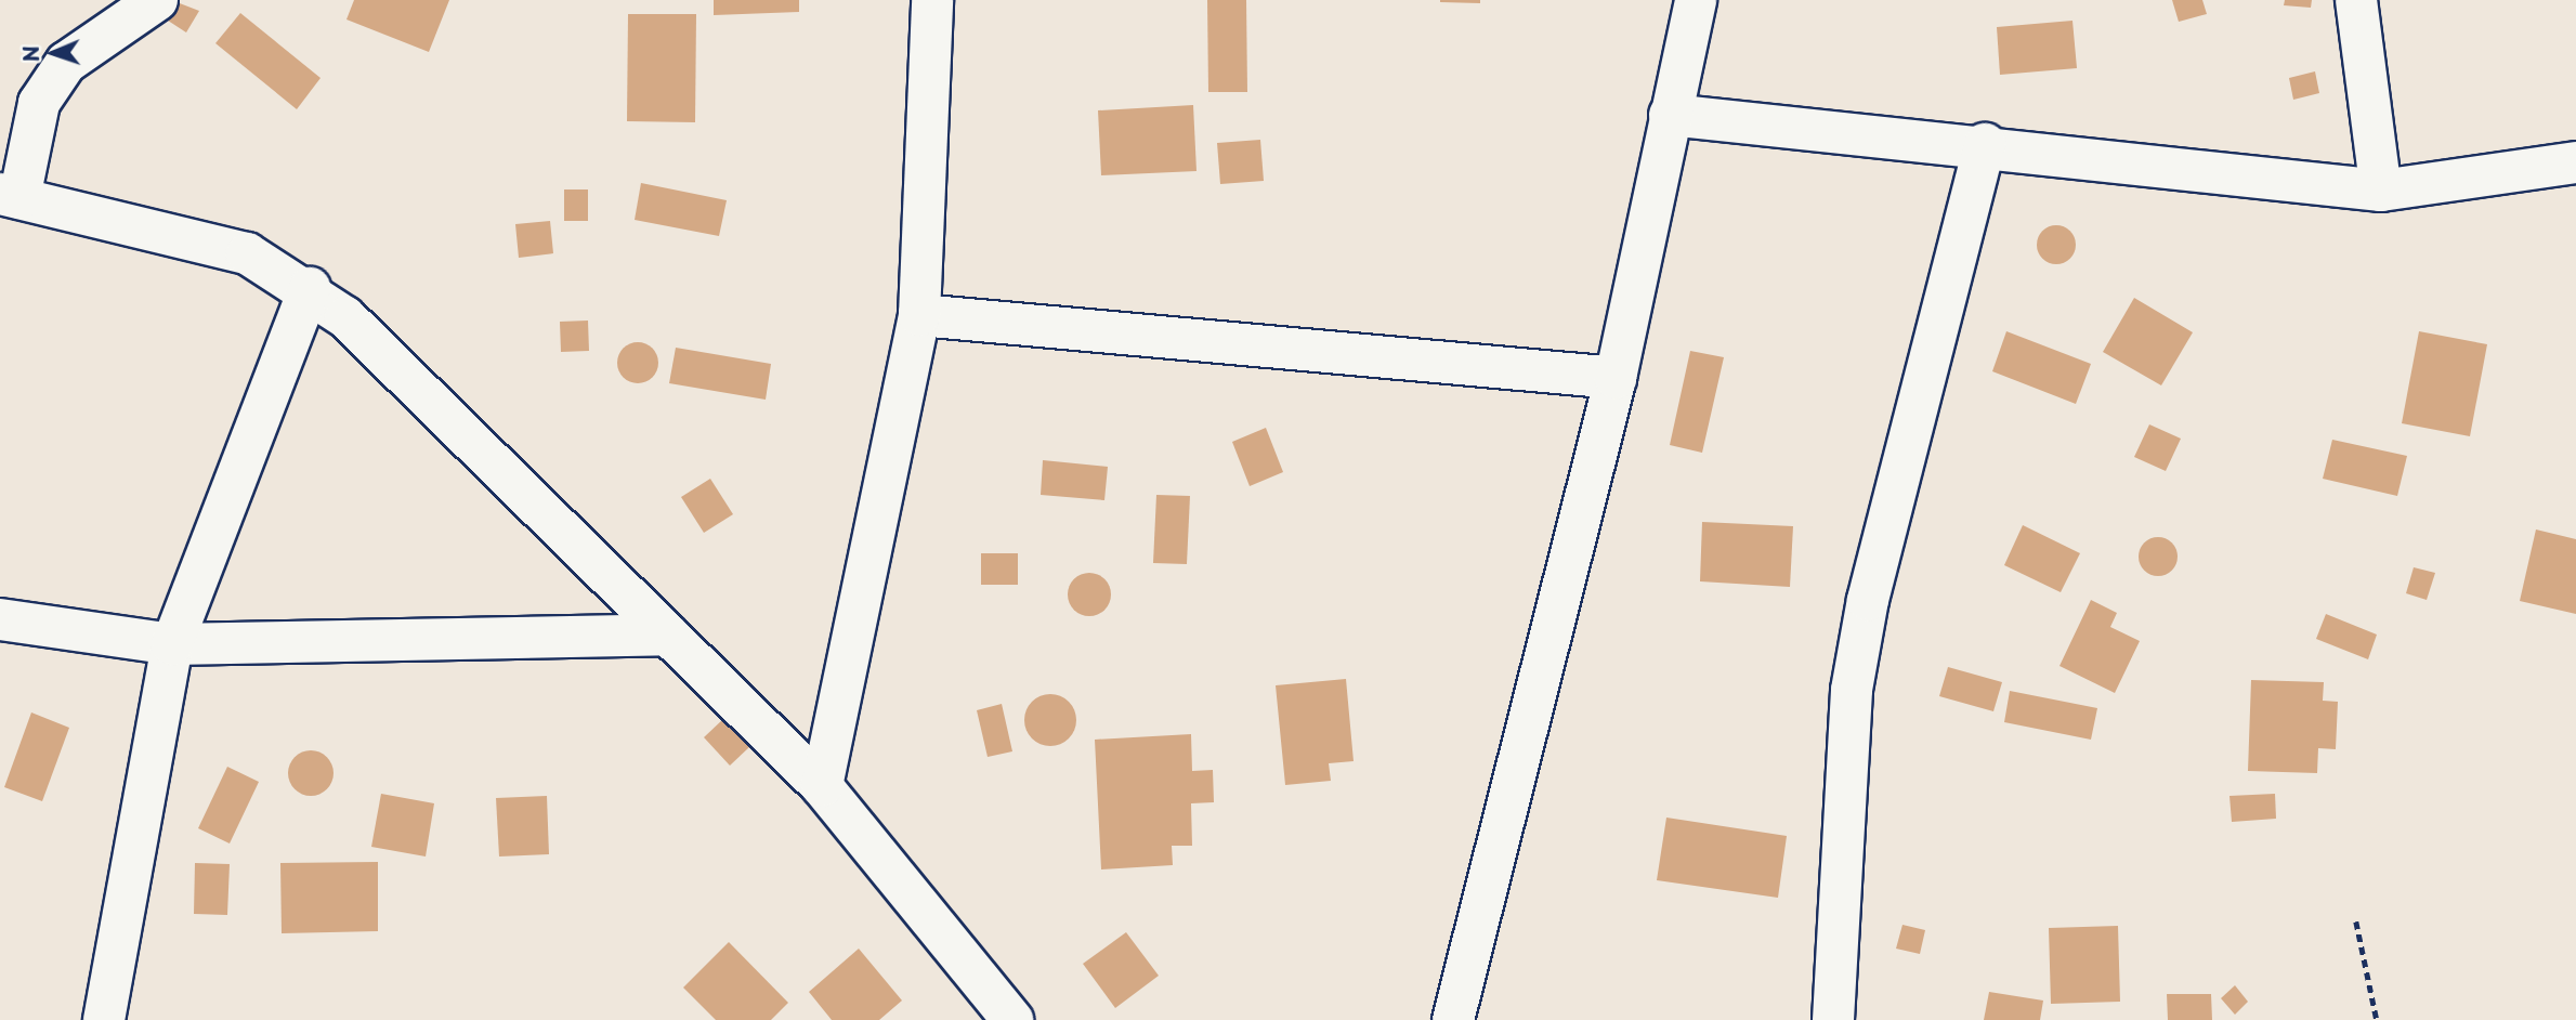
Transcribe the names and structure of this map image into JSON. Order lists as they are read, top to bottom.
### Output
{
  "north": "left"
}
